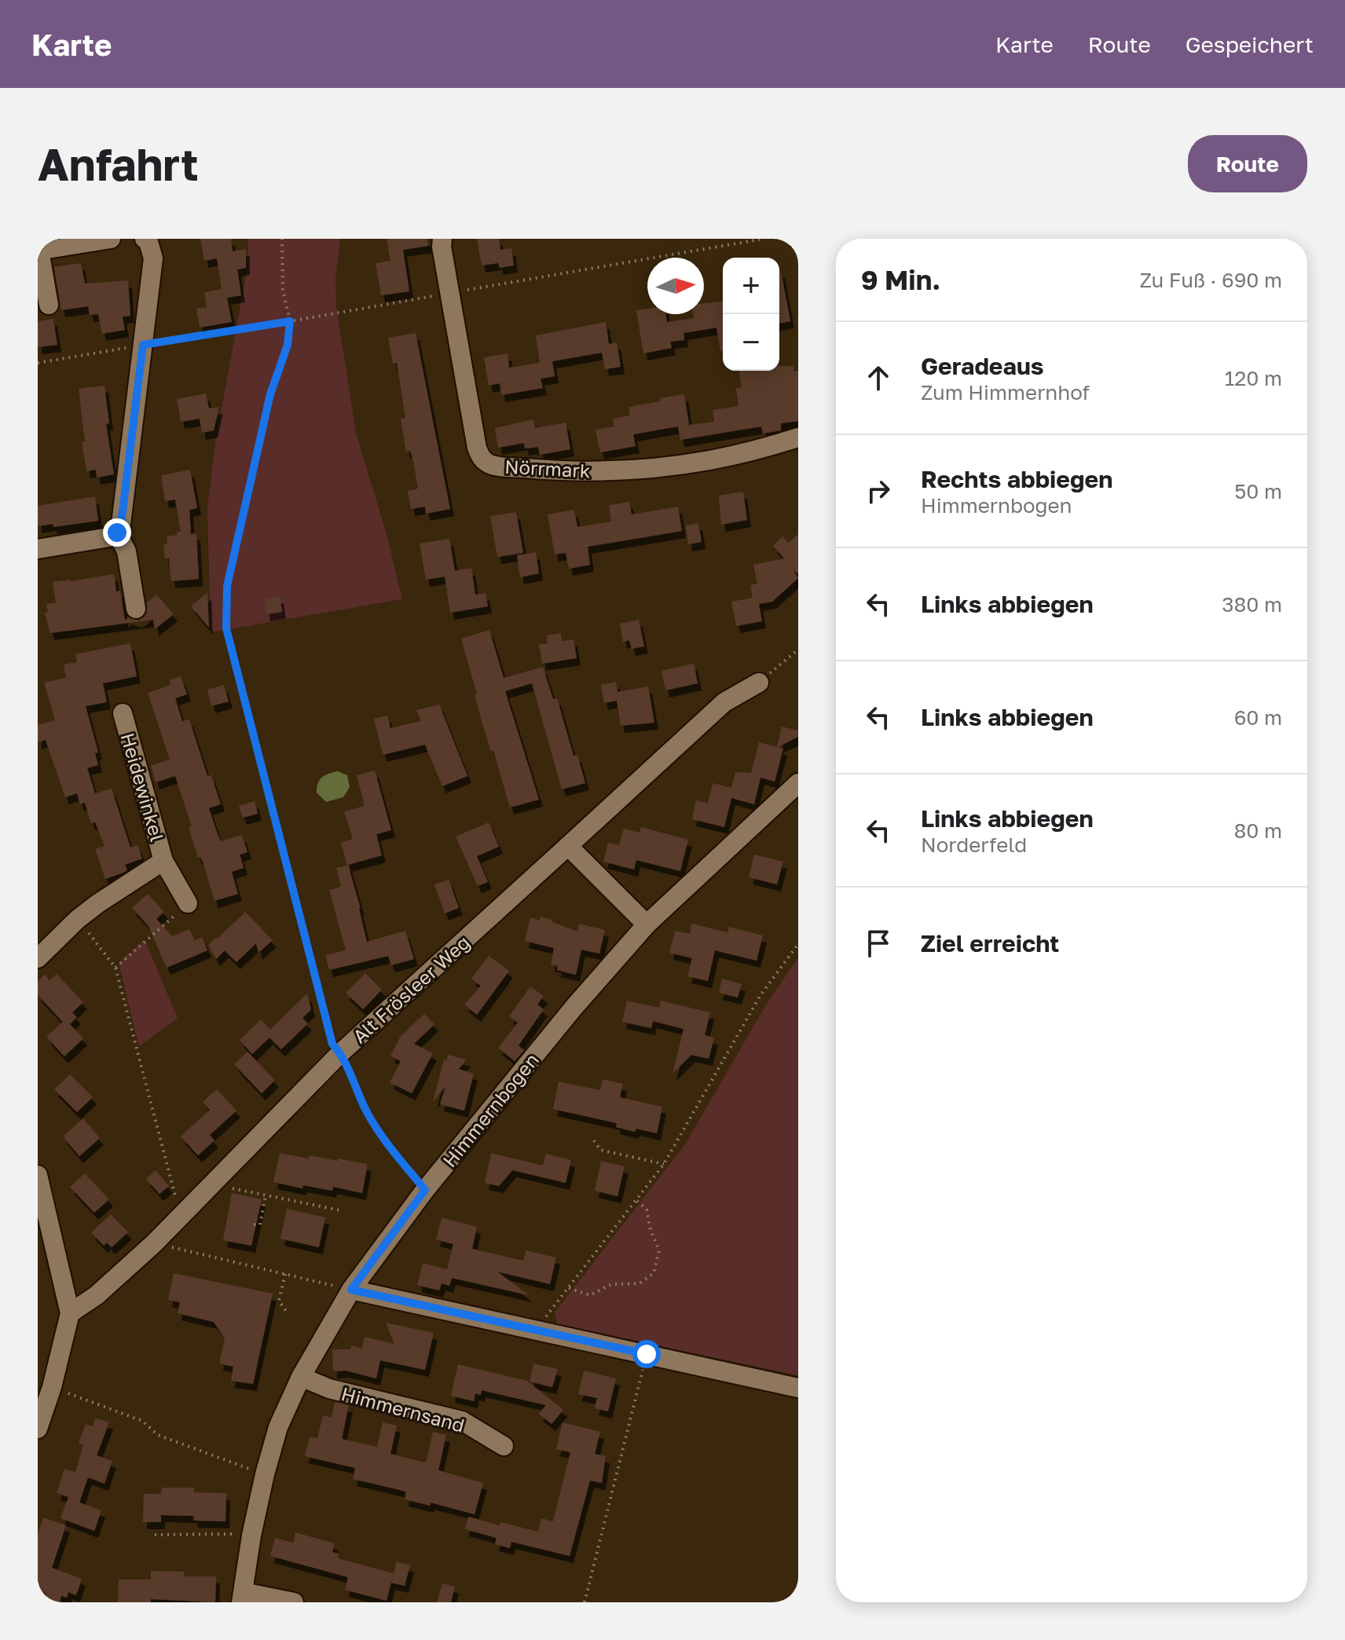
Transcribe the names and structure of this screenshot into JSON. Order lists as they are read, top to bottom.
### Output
{
  "streets": {
    "street": [
      "Nörrmark",
      "Heidewinkel",
      "Alt Frösleer Weg",
      "Himmernbogen",
      "Himmernsand"
    ]
  },
  "crossings": [
    ["Himmernbogen", "Himmernsand"]
  ],
  "north": "right",
  "page": {
    "header": "Karte",
    "nav": ["Karte", "Route", "Gespeichert"],
    "buttons": "Route",
    "title": "Anfahrt",
    "heading": ["9 Min.", "Zu Fuß · 690 m"],
    "map_buttons": ["+", "−"],
    "list": [
      ["Geradeaus", "Zum Himmernhof", "120 m"],
      ["Rechts abbiegen", "Himmernbogen", "50 m"],
      ["Links abbiegen", "380 m"],
      ["Links abbiegen", "60 m"],
      ["Links abbiegen", "Norderfeld", "80 m"],
      "Ziel erreicht"
    ]
  }
}
